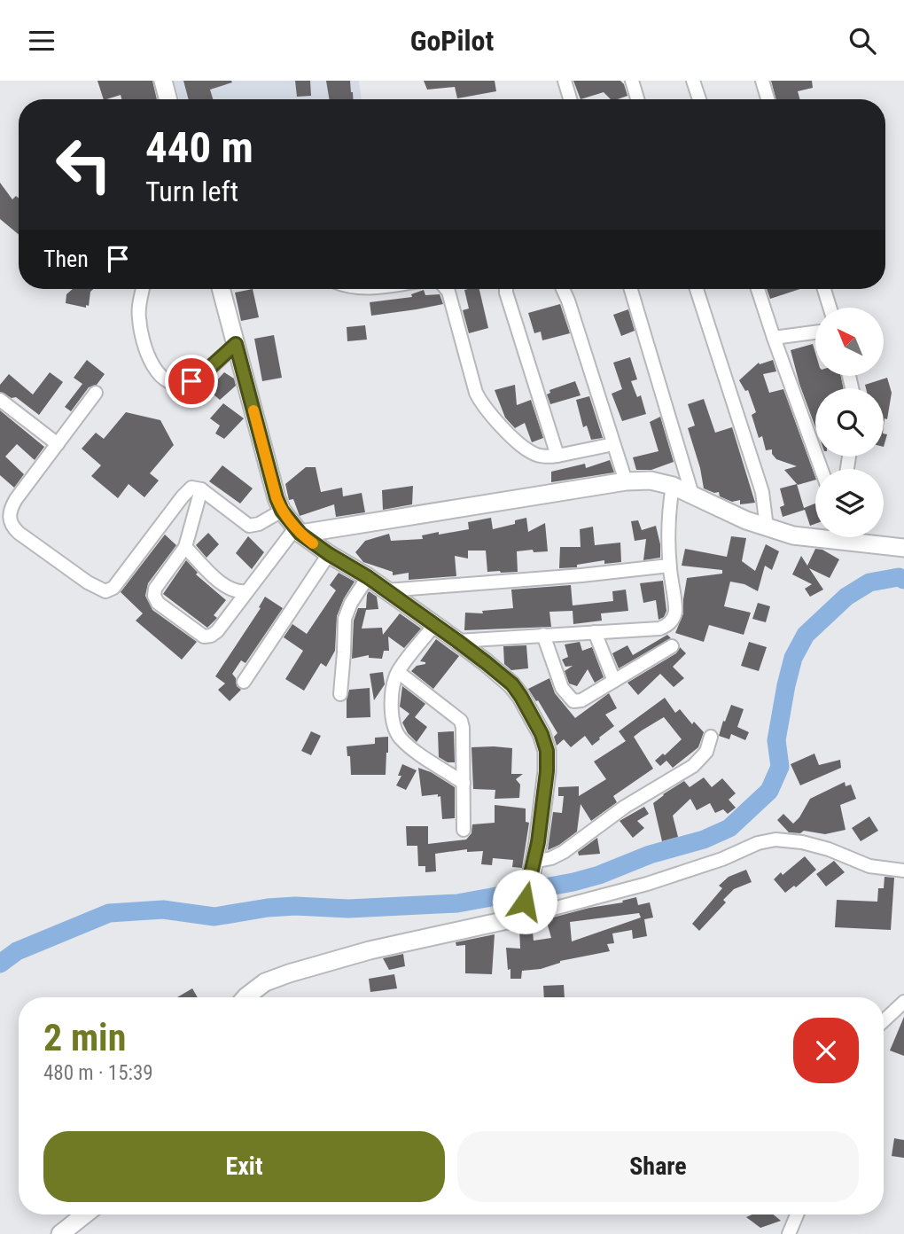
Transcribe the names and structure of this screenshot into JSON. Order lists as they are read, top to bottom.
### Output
{
  "north": "top left",
  "page": {
    "header": "GoPilot",
    "turn": ["440 m", "Turn left"],
    "then": "Then",
    "heading": ["2 min", "480 m · 15:39"],
    "buttons": ["Exit", "Share"]
  }
}
